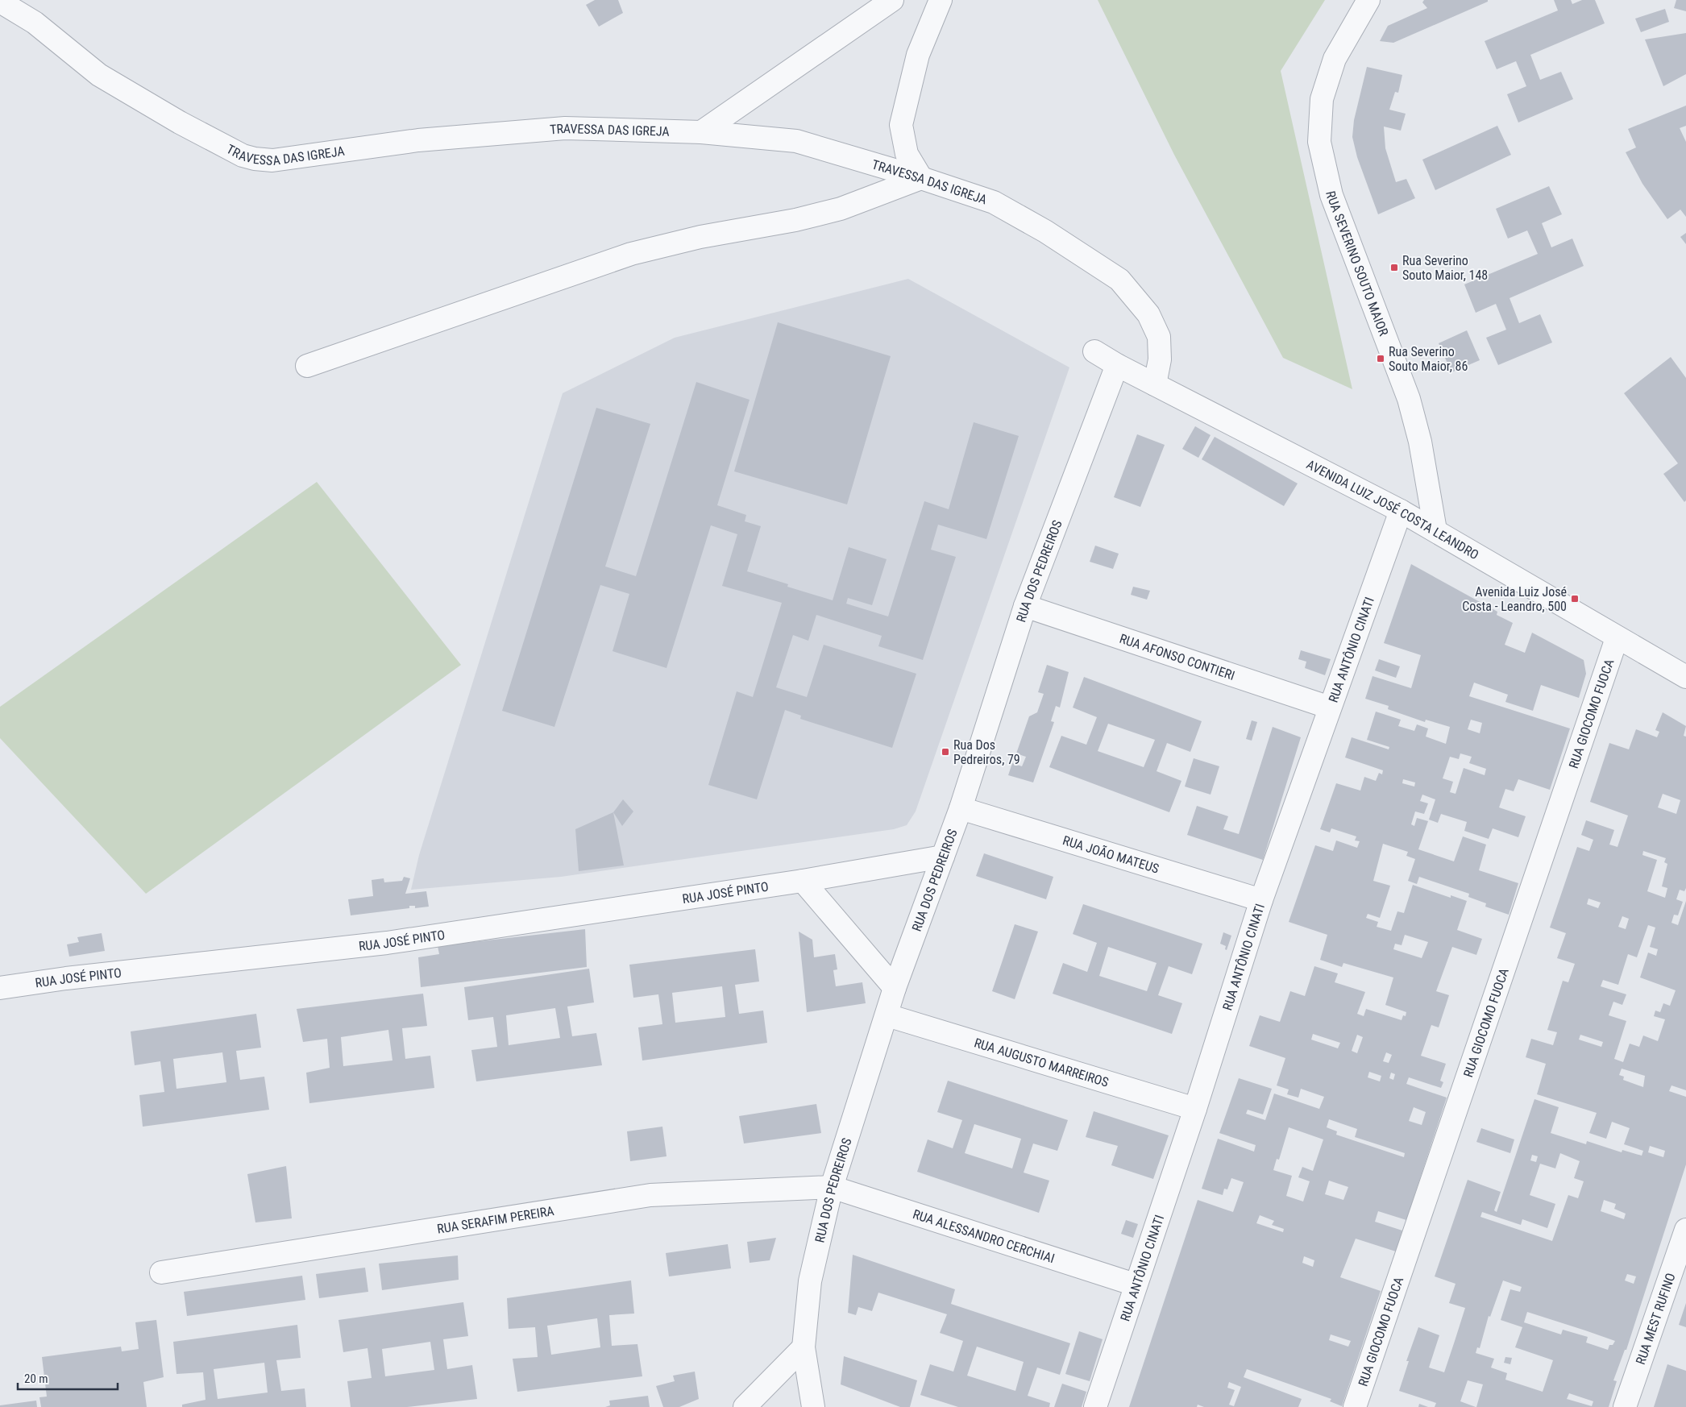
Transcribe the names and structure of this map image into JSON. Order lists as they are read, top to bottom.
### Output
{
  "streets": {
    "street": [
      "TRAVESSA DAS IGREJA",
      "RUA SEVERINO SOUTO MAIOR",
      "AVENIDA LUIZ JOSÉ COSTA LEANDRO",
      "RUA DOS PEDREIROS",
      "RUA ANTÔNIO CINATI",
      "RUA AFONSO CONTIERI",
      "RUA GIOCOMO FUOCA",
      "RUA JOÃO MATEUS",
      "RUA JOSÉ PINTO",
      "RUA AUGUSTO MARREIROS",
      "RUA SERAFIM PEREIRA",
      "RUA ALESSANDRO CERCHIAI",
      "RUA MEST RUFINO"
    ]
  },
  "crossings": [
    ["TRAVESSA DAS IGREJA", "AVENIDA LUIZ JOSÉ COSTA LEANDRO"],
    ["RUA SEVERINO SOUTO MAIOR", "AVENIDA LUIZ JOSÉ COSTA LEANDRO"],
    ["AVENIDA LUIZ JOSÉ COSTA LEANDRO", "RUA DOS PEDREIROS"],
    ["AVENIDA LUIZ JOSÉ COSTA LEANDRO", "RUA ANTÔNIO CINATI"],
    ["AVENIDA LUIZ JOSÉ COSTA LEANDRO", "RUA GIOCOMO FUOCA"],
    ["RUA DOS PEDREIROS", "RUA AFONSO CONTIERI"],
    ["RUA DOS PEDREIROS", "RUA JOÃO MATEUS"],
    ["RUA DOS PEDREIROS", "RUA JOSÉ PINTO"],
    ["RUA DOS PEDREIROS", "RUA AUGUSTO MARREIROS"],
    ["RUA DOS PEDREIROS", "RUA SERAFIM PEREIRA"],
    ["RUA DOS PEDREIROS", "RUA ALESSANDRO CERCHIAI"],
    ["RUA ANTÔNIO CINATI", "RUA AFONSO CONTIERI"],
    ["RUA ANTÔNIO CINATI", "RUA JOÃO MATEUS"],
    ["RUA ANTÔNIO CINATI", "RUA AUGUSTO MARREIROS"],
    ["RUA ANTÔNIO CINATI", "RUA ALESSANDRO CERCHIAI"],
    ["RUA SERAFIM PEREIRA", "RUA ALESSANDRO CERCHIAI"]
  ],
  "places": {
    "transit": [
      "Rua Severino Souto Maior, 148",
      "Rua Severino Souto Maior, 86",
      "Avenida Luiz José Costa - Leandro, 500",
      "Rua Dos Pedreiros, 79"
    ]
  },
  "scale_bar": "20 m"
}
